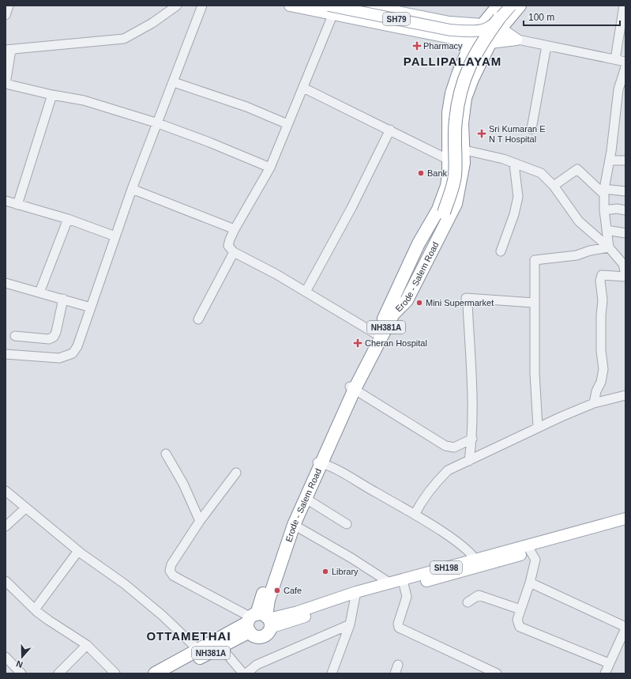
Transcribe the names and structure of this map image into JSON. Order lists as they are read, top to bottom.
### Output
{
  "streets": {
    "highway": ["Erode - Salem Road", "NH381A"],
    "main road": ["SH79", "SH198"]
  },
  "crossings": [
    ["SH79", "Erode - Salem Road"],
    ["Erode - Salem Road", "NH381A"],
    ["Erode - Salem Road", "SH198"],
    ["NH381A", "SH198"]
  ],
  "districts": ["PALLIPALAYAM", "OTTAMETHAI"],
  "places": {
    "health": ["Pharmacy", "Sri Kumaran E N T Hospital", "Cheran Hospital"],
    "other": [
      "Bank",
      "Mini Supermarket",
      "Library",
      "Cafe"
    ]
  },
  "scale_bar": "100 m",
  "north": "bottom"
}
